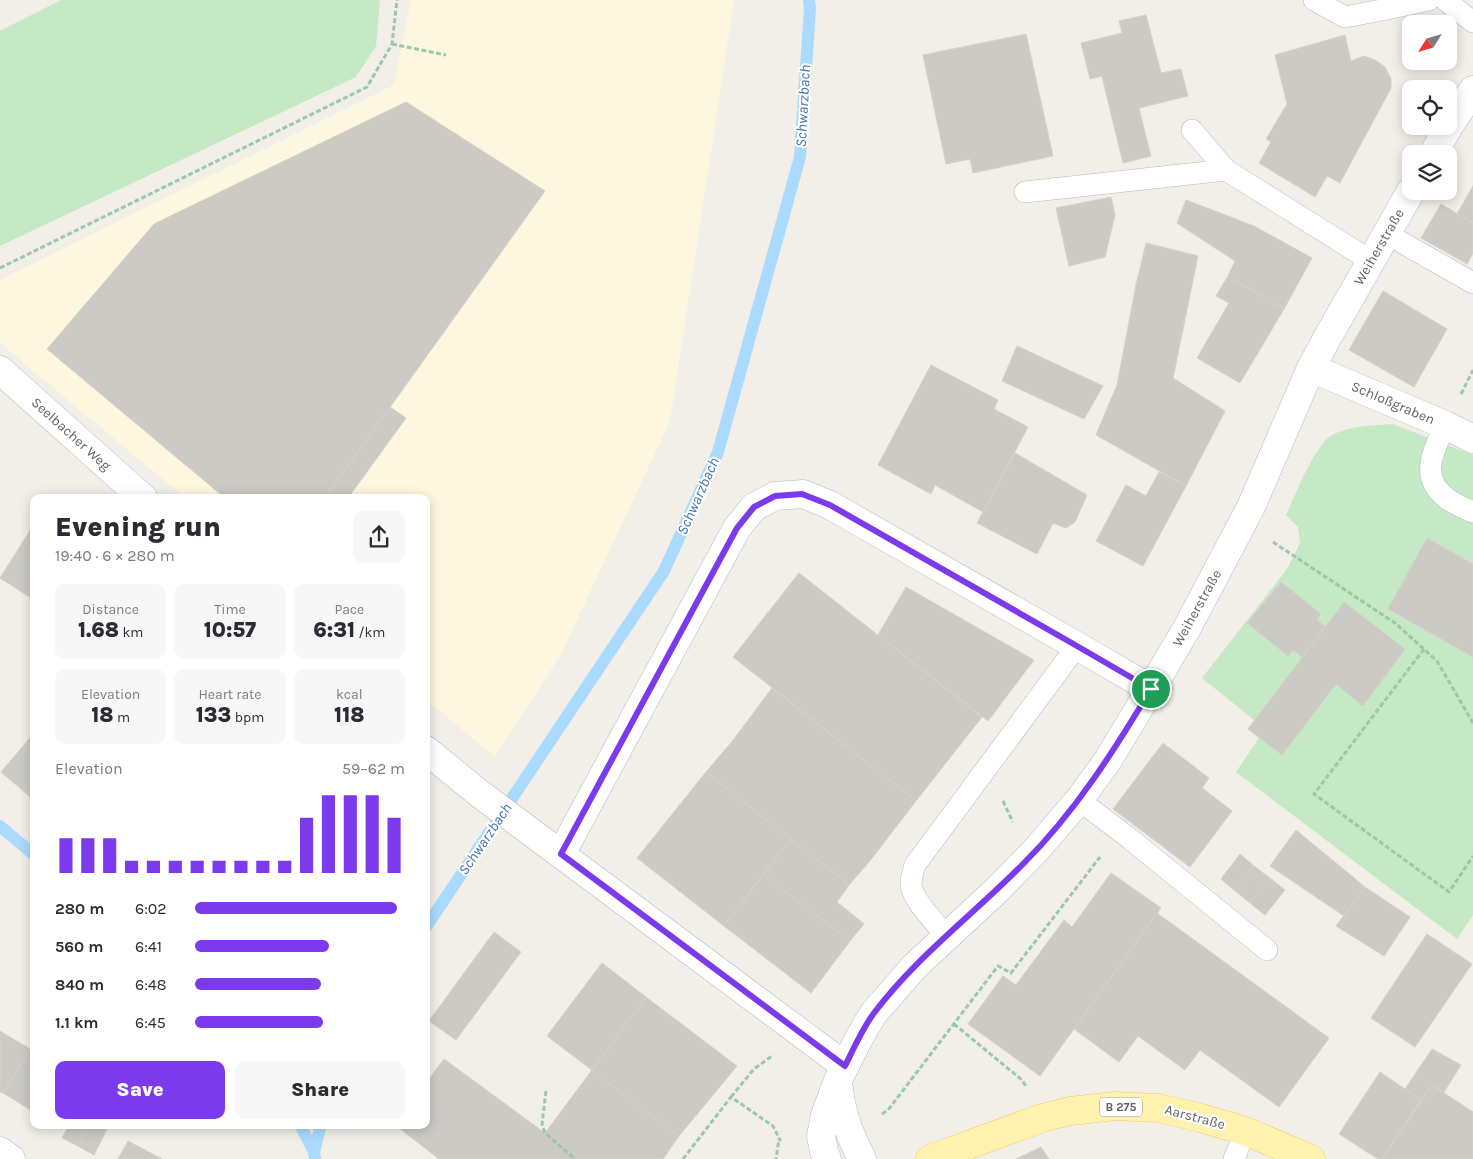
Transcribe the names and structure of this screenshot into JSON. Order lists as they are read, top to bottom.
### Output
{
  "streets": {
    "main road": ["B 275", "Aarstraße"],
    "street": ["Weiherstraße", "Schloßgraben", "Seelbacher Weg"]
  },
  "crossings": [
    ["Weiherstraße", "Schloßgraben"]
  ],
  "water": ["Schwarzbach"],
  "north": "bottom left",
  "page": {
    "heading": ["Evening run", "19:40 · 6 × 280 m"],
    "stats": [
      ["Distance", "1.68 km"],
      ["Time", "10:57"],
      ["Pace", "6:31 /km"],
      ["Elevation", "18 m"],
      ["Heart rate", "133 bpm"],
      ["kcal", "118"]
    ],
    "chart": ["Elevation", "59–62 m"],
    "list": [
      {
        "name": "280 m",
        "note": "6:02"
      },
      {
        "name": "560 m",
        "note": "6:41"
      },
      {
        "name": "840 m",
        "note": "6:48"
      },
      {
        "name": "1.1 km",
        "note": "6:45"
      }
    ],
    "buttons": ["Save", "Share"]
  }
}
